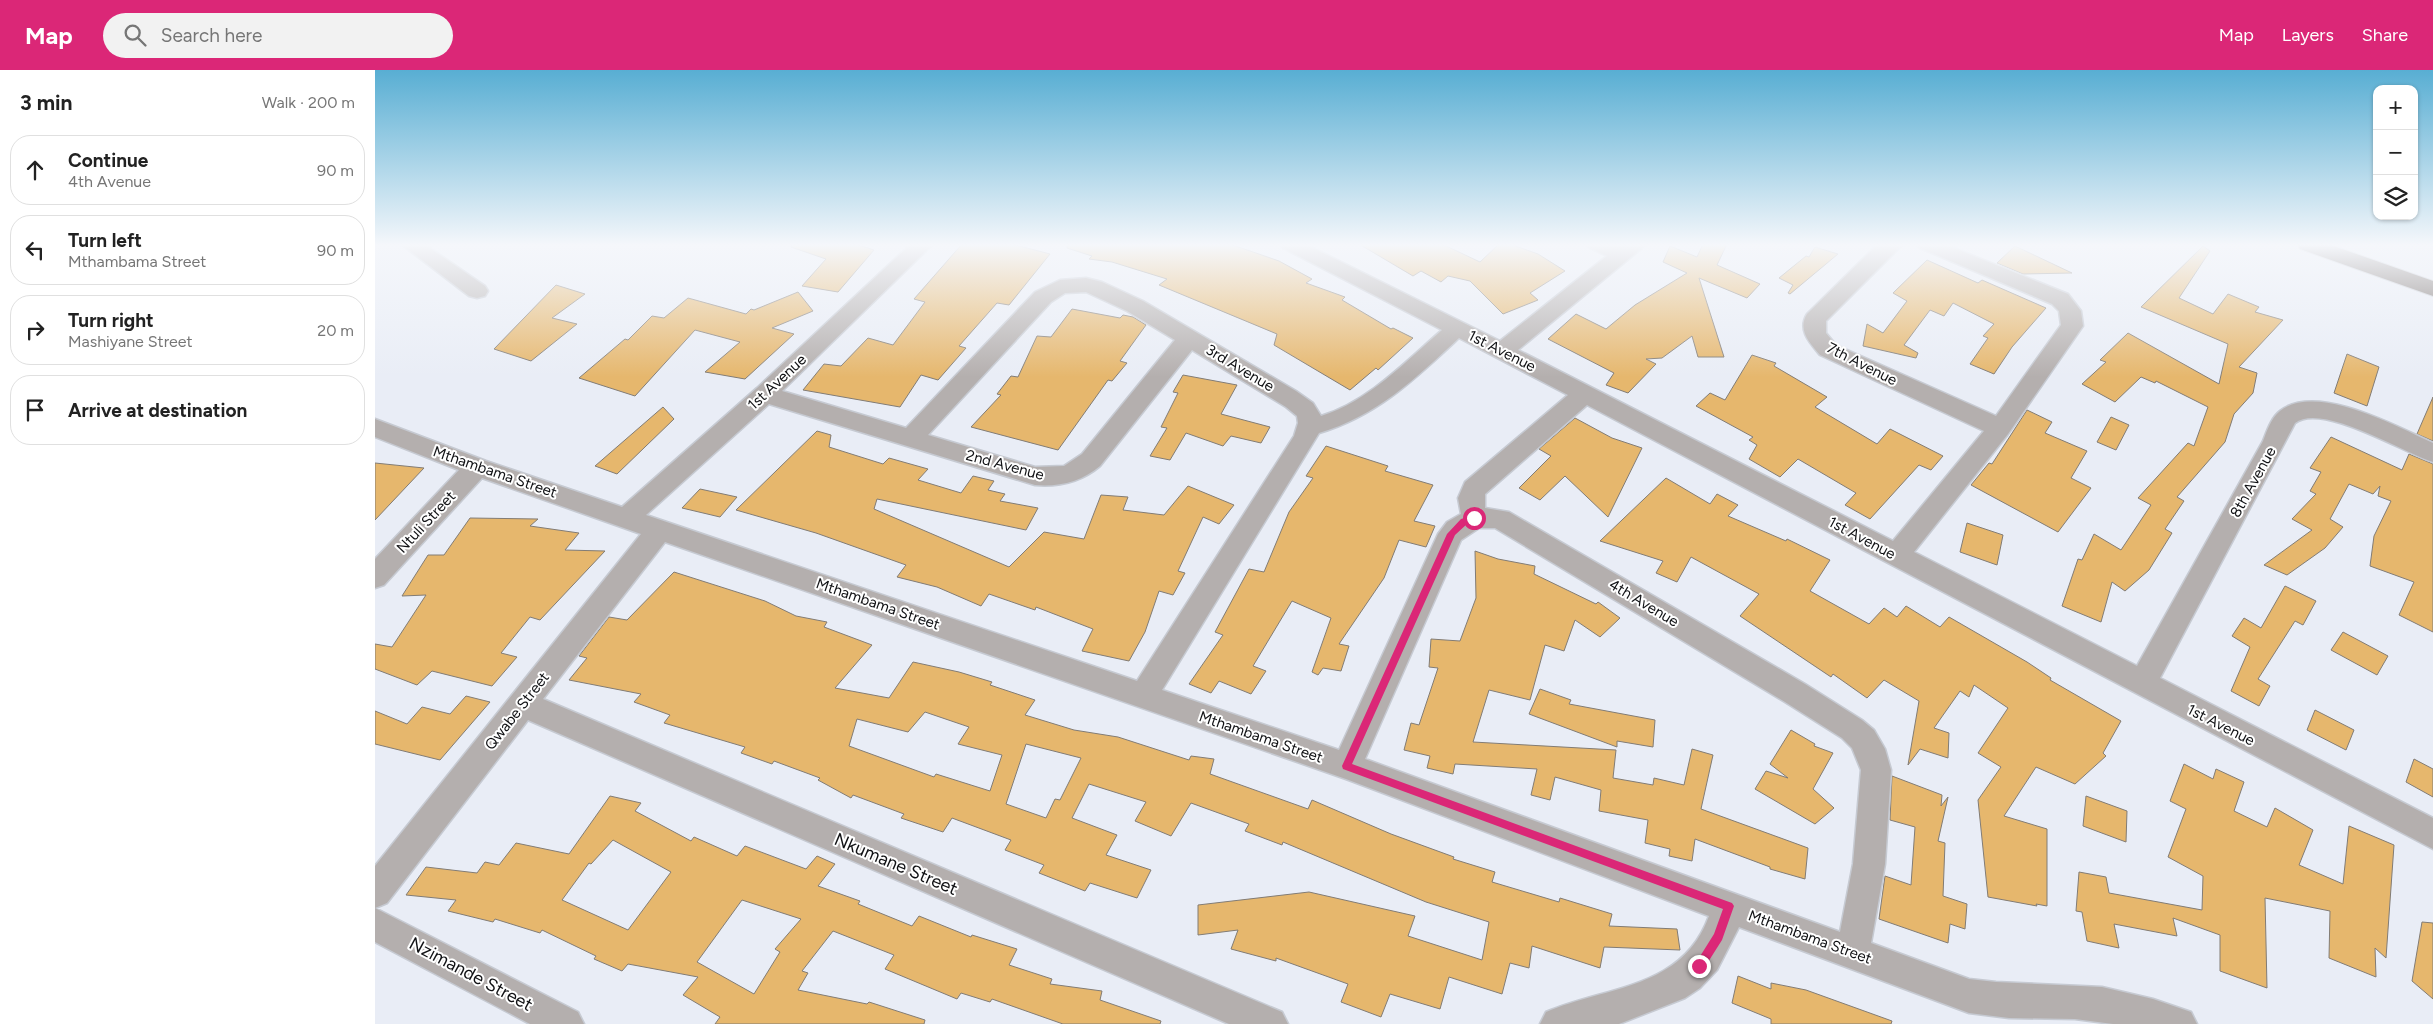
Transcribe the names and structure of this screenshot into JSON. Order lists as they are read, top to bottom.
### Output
{
  "streets": {
    "street": [
      "1st Avenue",
      "7th Avenue",
      "3rd Avenue",
      "2nd Avenue",
      "Mthambama Street",
      "8th Avenue",
      "Ntuli Street",
      "4th Avenue",
      "Qwabe Street",
      "Nkumane Street",
      "Nzimande Street"
    ]
  },
  "crossings": [
    ["1st Avenue", "2nd Avenue"],
    ["1st Avenue", "Mthambama Street"],
    ["1st Avenue", "8th Avenue"],
    ["3rd Avenue", "2nd Avenue"],
    ["Mthambama Street", "Ntuli Street"],
    ["Mthambama Street", "4th Avenue"],
    ["Mthambama Street", "Qwabe Street"],
    ["Qwabe Street", "Nkumane Street"]
  ],
  "page": {
    "header": "Map",
    "search": "Search here",
    "nav": ["Map", "Layers", "Share"],
    "heading": ["3 min", "Walk · 200 m"],
    "map_buttons": ["+", "−"],
    "list": [
      ["Continue", "4th Avenue", "90 m"],
      ["Turn left", "Mthambama Street", "90 m"],
      ["Turn right", "Mashiyane Street", "20 m"],
      "Arrive at destination"
    ]
  }
}
